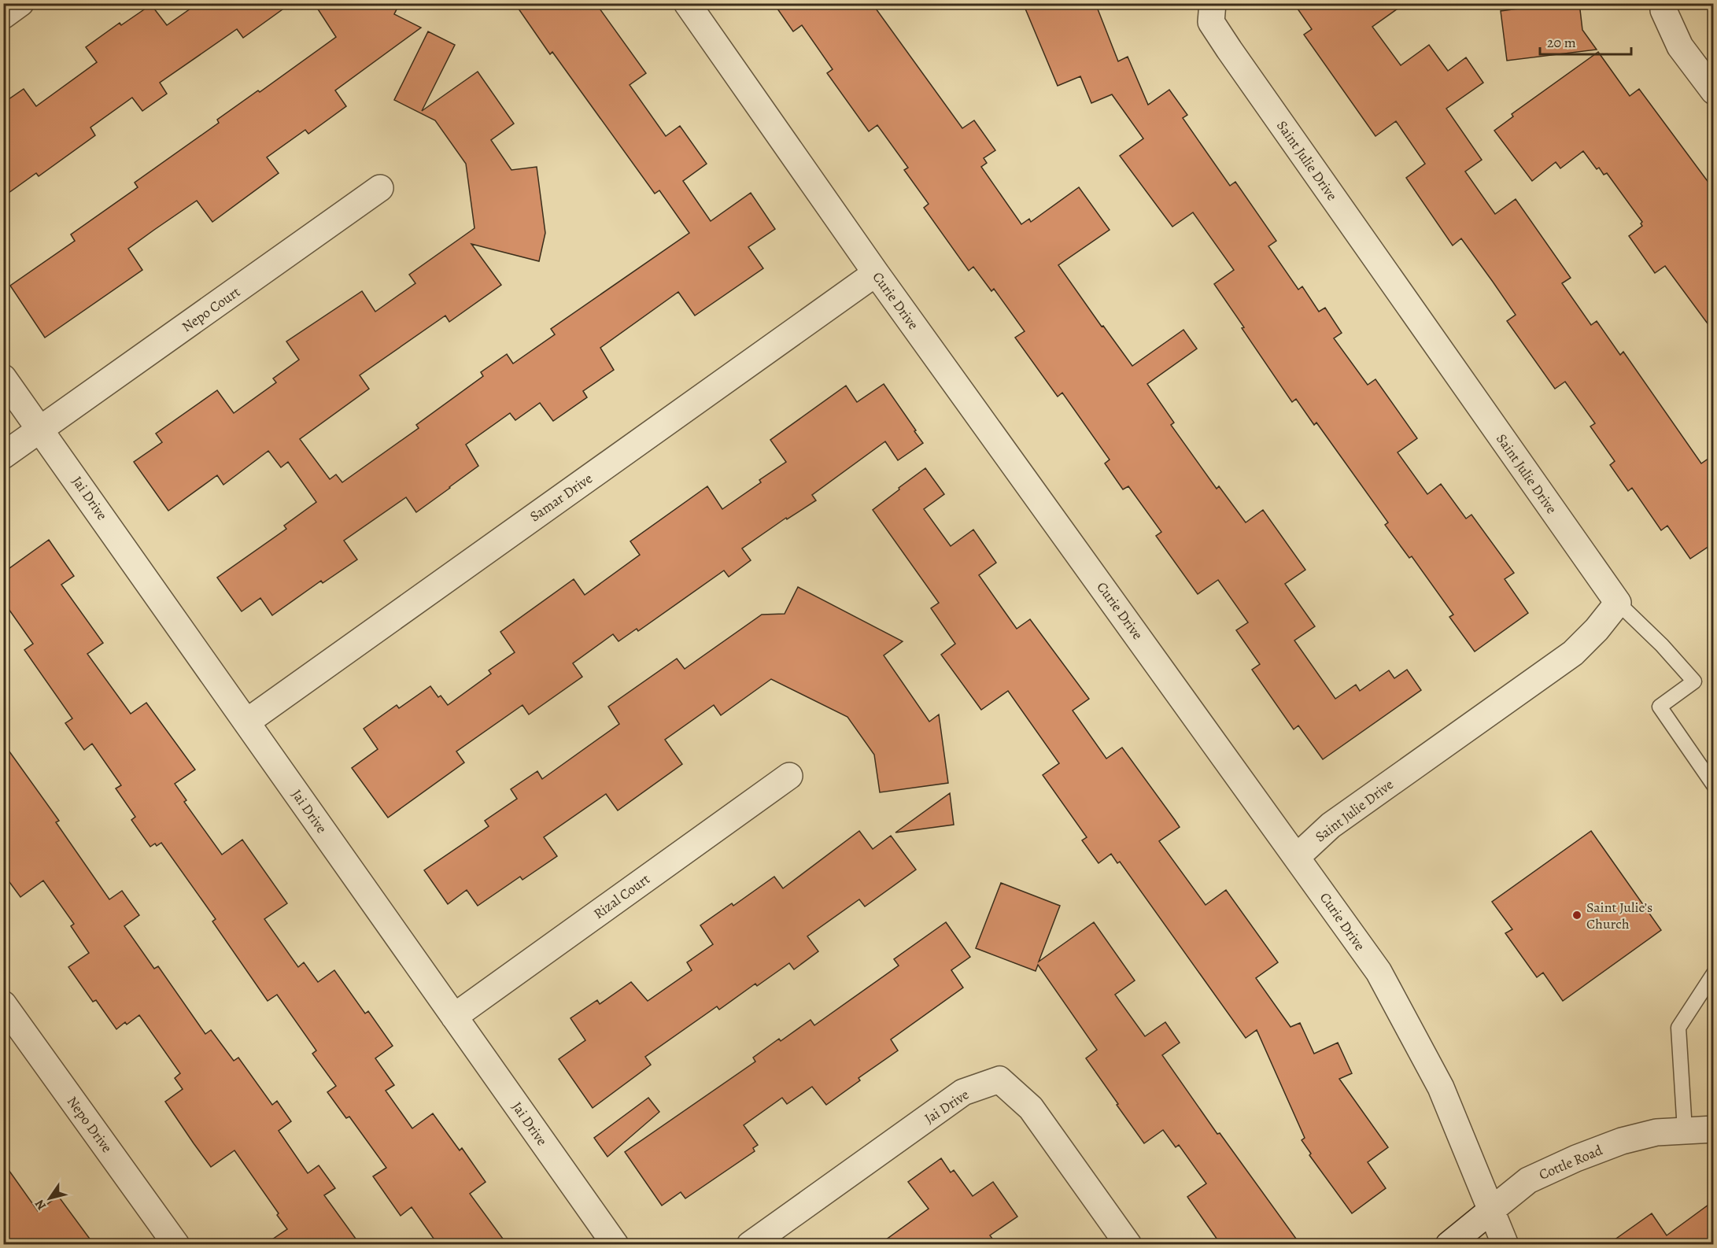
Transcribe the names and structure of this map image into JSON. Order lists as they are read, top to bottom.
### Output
{
  "streets": {
    "street": [
      "Saint Julie Drive",
      "Curie Drive",
      "Nepo Court",
      "Samar Drive",
      "Jai Drive",
      "Rizal Court",
      "Nepo Drive",
      "Cottle Road"
    ]
  },
  "crossings": [
    ["Saint Julie Drive", "Curie Drive"],
    ["Curie Drive", "Samar Drive"],
    ["Curie Drive", "Cottle Road"],
    ["Nepo Court", "Jai Drive"],
    ["Samar Drive", "Jai Drive"],
    ["Jai Drive", "Rizal Court"]
  ],
  "places": ["Saint Julie’s Church"],
  "scale_bar": "20 m",
  "north": "bottom left"
}
